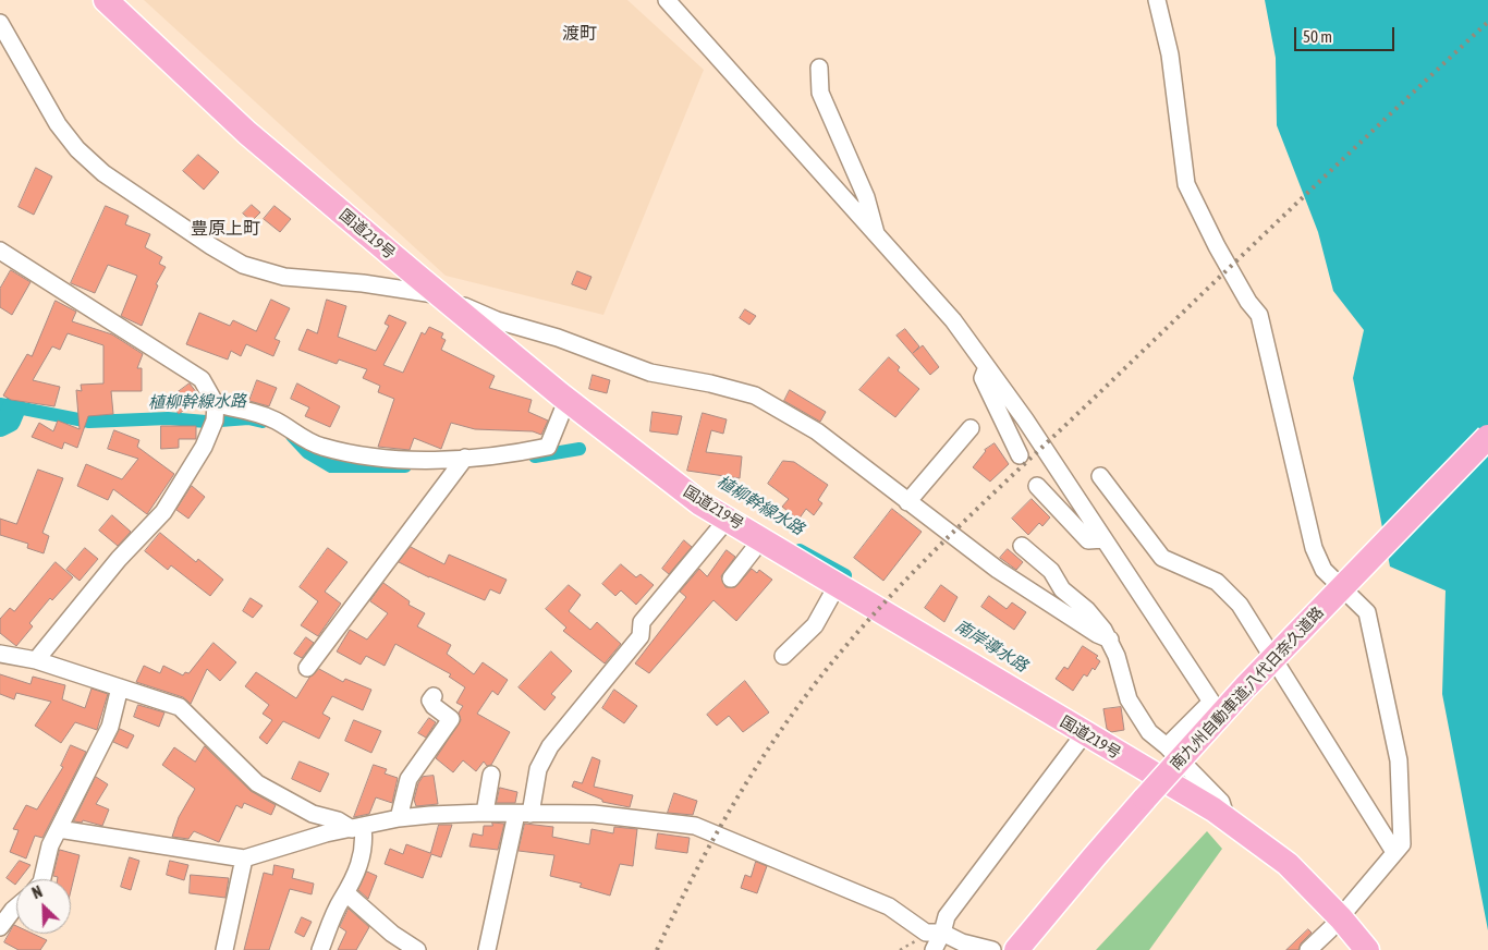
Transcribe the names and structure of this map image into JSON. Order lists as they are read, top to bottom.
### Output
{
  "streets": {
    "highway": ["国道219号", "南九州自動車道;八代日奈久道路"]
  },
  "districts": ["渡町", "豊原上町"],
  "water": ["植柳幹線水路", "南岸導水路"],
  "scale_bar": "50 m",
  "north": "top left"
}
